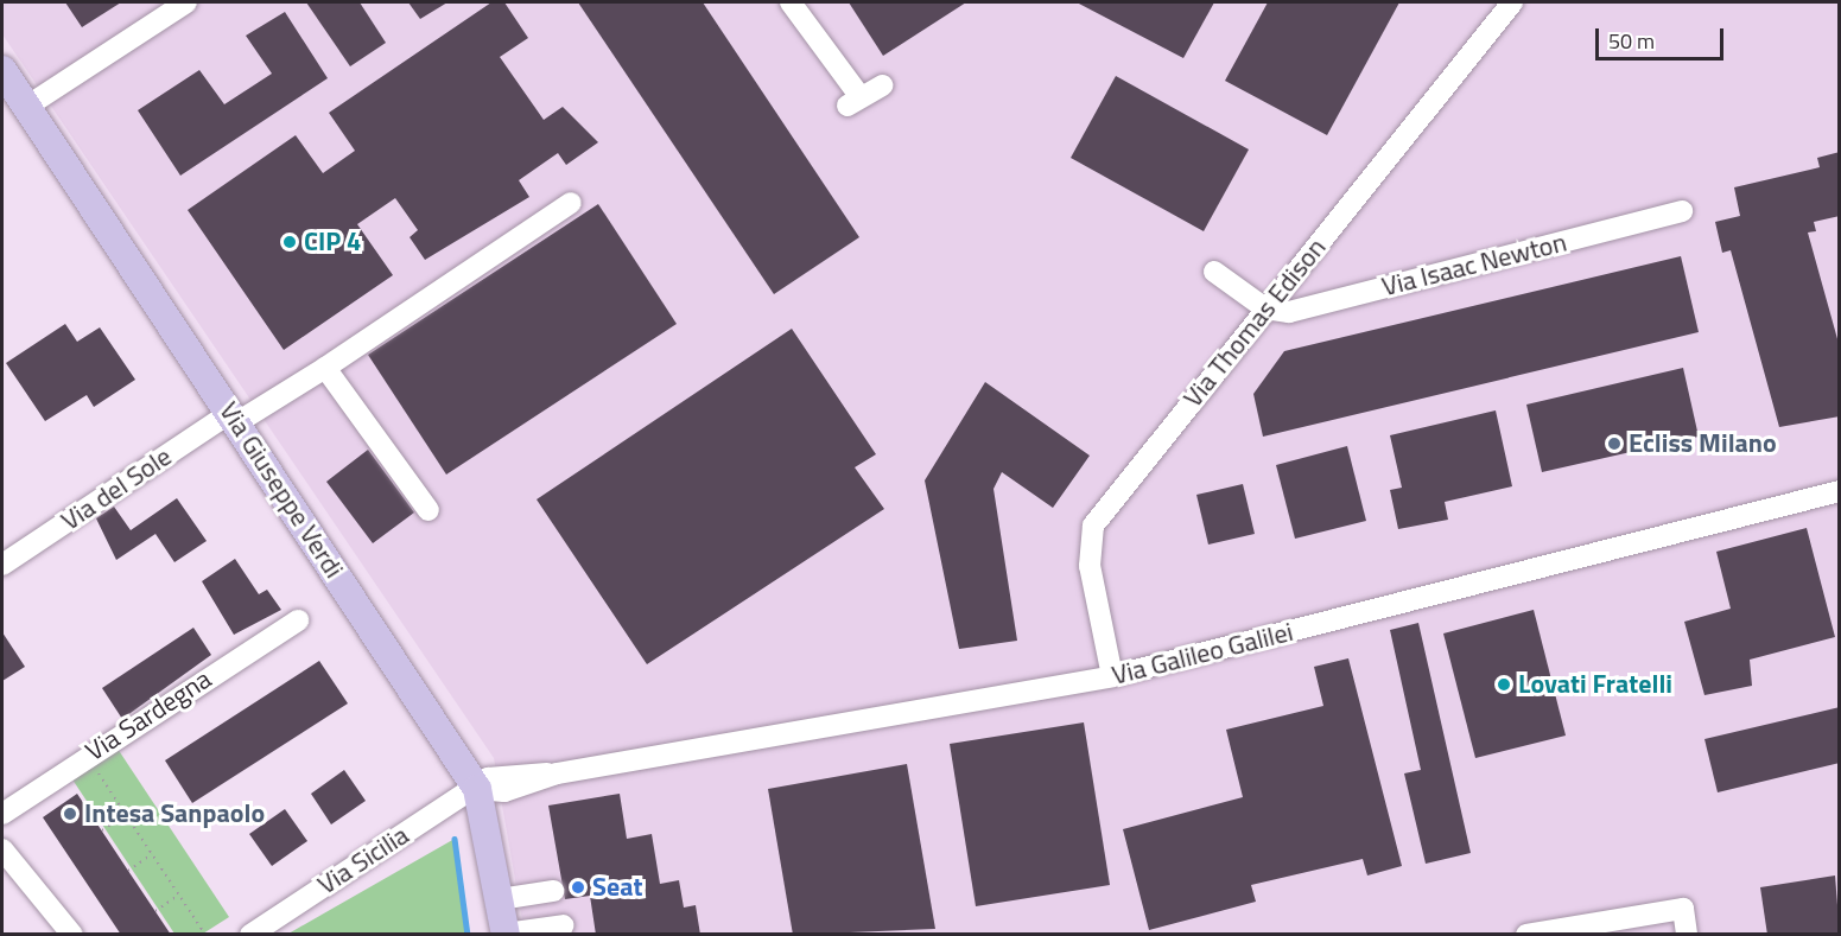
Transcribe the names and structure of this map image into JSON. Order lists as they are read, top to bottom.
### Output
{
  "streets": {
    "main road": ["Via Giuseppe Verdi"],
    "street": [
      "Via Isaac Newton",
      "Via Thomas Edison",
      "Via del Sole",
      "Via Galileo Galilei",
      "Via Sardegna",
      "Via Sicilia"
    ]
  },
  "crossings": [
    ["Via Isaac Newton", "Via Thomas Edison"],
    ["Via Thomas Edison", "Via Galileo Galilei"],
    ["Via del Sole", "Via Giuseppe Verdi"],
    ["Via Giuseppe Verdi", "Via Galileo Galilei"],
    ["Via Giuseppe Verdi", "Via Sicilia"],
    ["Via Galileo Galilei", "Via Sicilia"]
  ],
  "places": [
    "CIP 4",
    "Ecliss Milano",
    "Lovati Fratelli",
    "Intesa Sanpaolo",
    "Seat"
  ],
  "scale_bar": "50 m"
}
